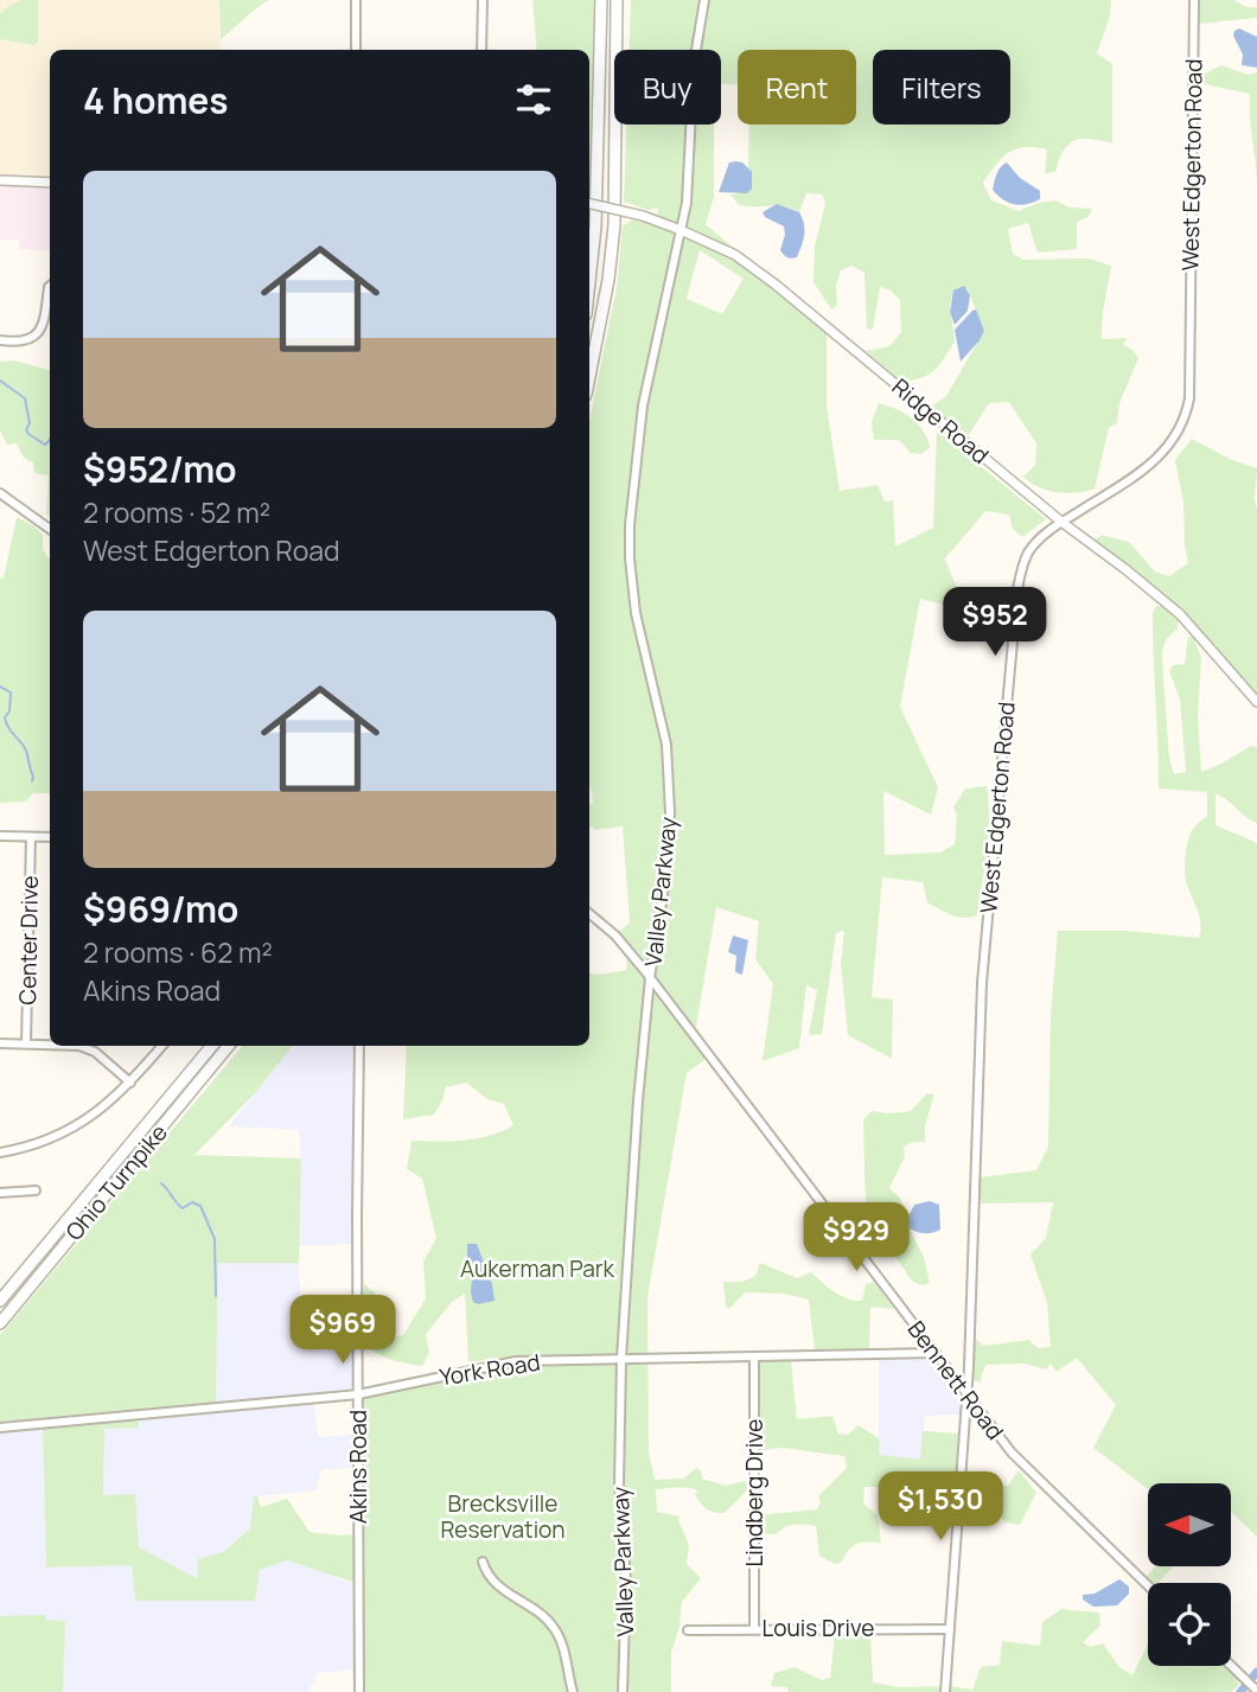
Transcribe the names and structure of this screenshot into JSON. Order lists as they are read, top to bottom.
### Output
{
  "streets": {
    "highway": ["Ohio Turnpike"],
    "main road": ["Ridge Road"],
    "street": [
      "West Edgerton Road",
      "Valley Parkway",
      "Center Drive",
      "York Road",
      "Bennett Road",
      "Akins Road",
      "Lindberg Drive",
      "Louis Drive"
    ]
  },
  "crossings": [
    ["West Edgerton Road", "Ridge Road"],
    ["West Edgerton Road", "Bennett Road"],
    ["West Edgerton Road", "Louis Drive"],
    ["Ridge Road", "Valley Parkway"],
    ["Valley Parkway", "York Road"],
    ["Valley Parkway", "Bennett Road"],
    ["York Road", "Bennett Road"],
    ["York Road", "Akins Road"],
    ["York Road", "Lindberg Drive"],
    ["Lindberg Drive", "Louis Drive"]
  ],
  "parks": ["Aukerman Park", "Brecksville Reservation"],
  "north": "left",
  "page": {
    "chip": ["Buy", "Rent", "Filters"],
    "heading": "4 homes",
    "list": [
      {
        "name": "$952/mo",
        "note": "2 rooms · 52 m² · West Edgerton Road"
      },
      {
        "name": "$969/mo",
        "note": "2 rooms · 62 m² · Akins Road"
      }
    ],
    "price": [
      "$952",
      "$929",
      "$969",
      "$1,530"
    ]
  }
}
